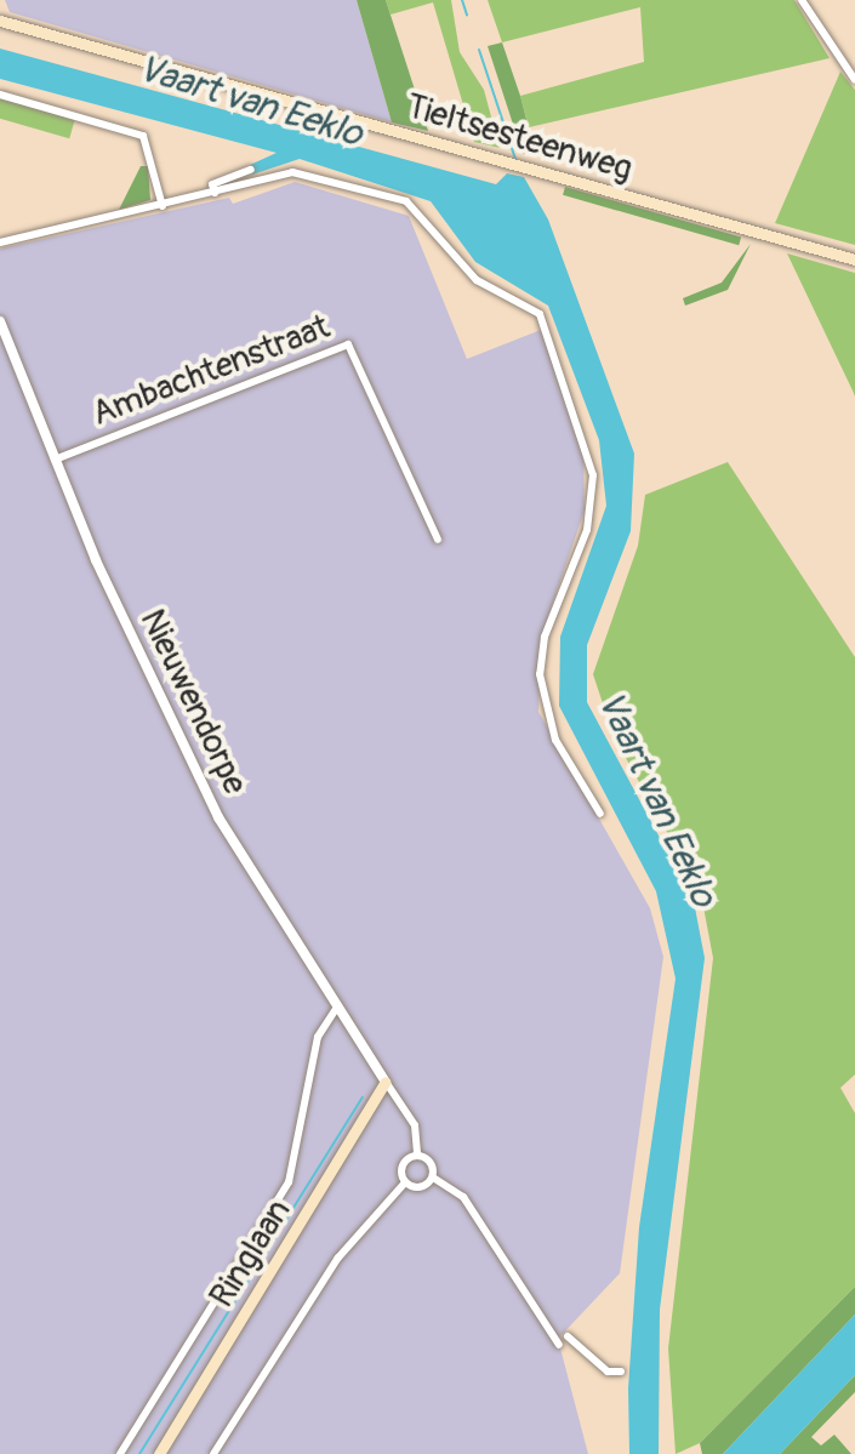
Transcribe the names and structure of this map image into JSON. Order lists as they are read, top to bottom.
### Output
{
  "streets": {
    "main road": ["Tieltsesteenweg", "Ringlaan"],
    "street": ["Ambachtenstraat", "Nieuwendorpe"]
  },
  "crossings": [
    ["Ambachtenstraat", "Nieuwendorpe"],
    ["Nieuwendorpe", "Ringlaan"]
  ],
  "water": ["Vaart van Eeklo"]
}
